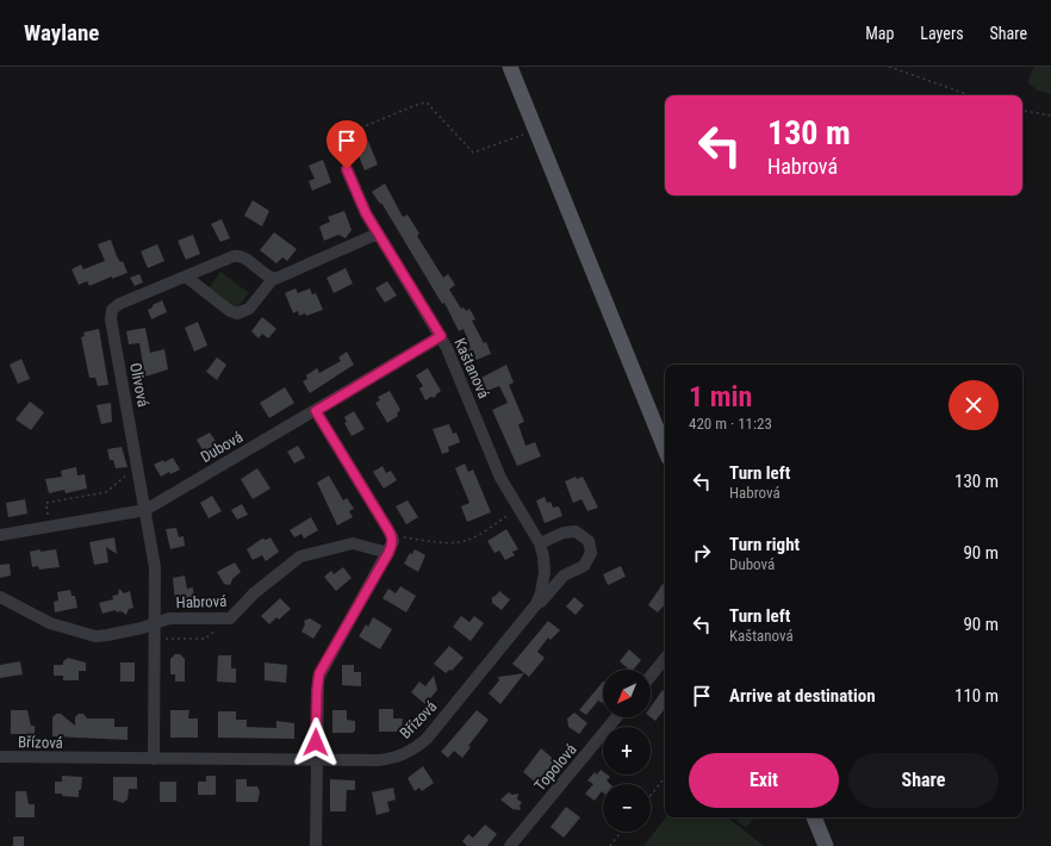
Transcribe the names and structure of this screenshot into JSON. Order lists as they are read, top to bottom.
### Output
{
  "streets": {
    "street": [
      "Kaštanová",
      "Olivová",
      "Dubová",
      "Habrová",
      "Břízová",
      "Topolová"
    ]
  },
  "crossings": [
    ["Kaštanová", "Dubová"],
    ["Kaštanová", "Břízová"],
    ["Olivová", "Dubová"],
    ["Olivová", "Habrová"],
    ["Olivová", "Břízová"]
  ],
  "north": "bottom left",
  "page": {
    "header": "Waylane",
    "nav": ["Map", "Layers", "Share"],
    "turn": ["130 m", "Habrová"],
    "heading": ["1 min", "420 m · 11:23"],
    "list": [
      {
        "name": "Turn left",
        "note": "Habrová",
        "value": "130 m"
      },
      {
        "name": "Turn right",
        "note": "Dubová",
        "value": "90 m"
      },
      {
        "name": "Turn left",
        "note": "Kaštanová",
        "value": "90 m"
      },
      {
        "name": "Arrive at destination",
        "value": "110 m"
      }
    ],
    "map_buttons": ["+", "−"],
    "buttons": ["Exit", "Share"]
  }
}
